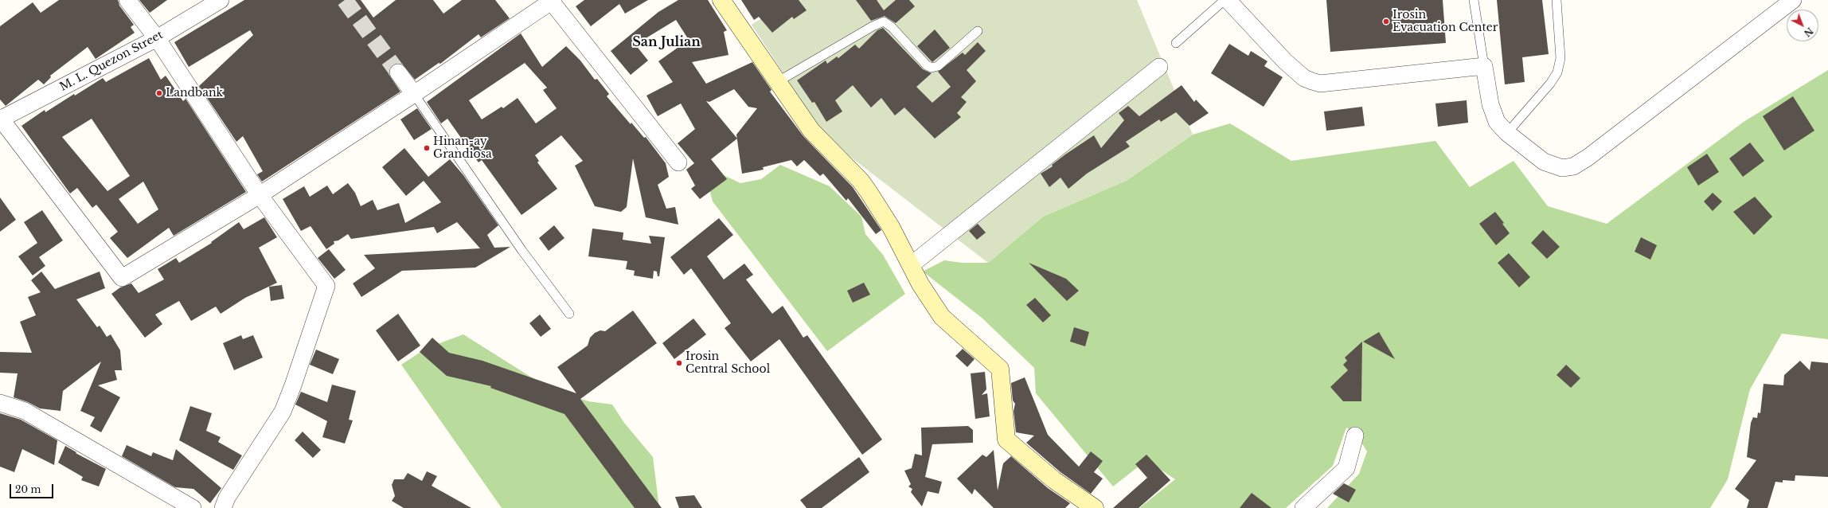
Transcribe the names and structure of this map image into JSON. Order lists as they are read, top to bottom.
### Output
{
  "streets": {
    "street": ["M. L. Quezon Street"]
  },
  "districts": ["San Julian"],
  "places": [
    "Irosin Evacuation Center",
    "Landbank",
    "Hinan-ay Grandiosa",
    "Irosin Central School"
  ],
  "scale_bar": "20 m",
  "north": "bottom right"
}
